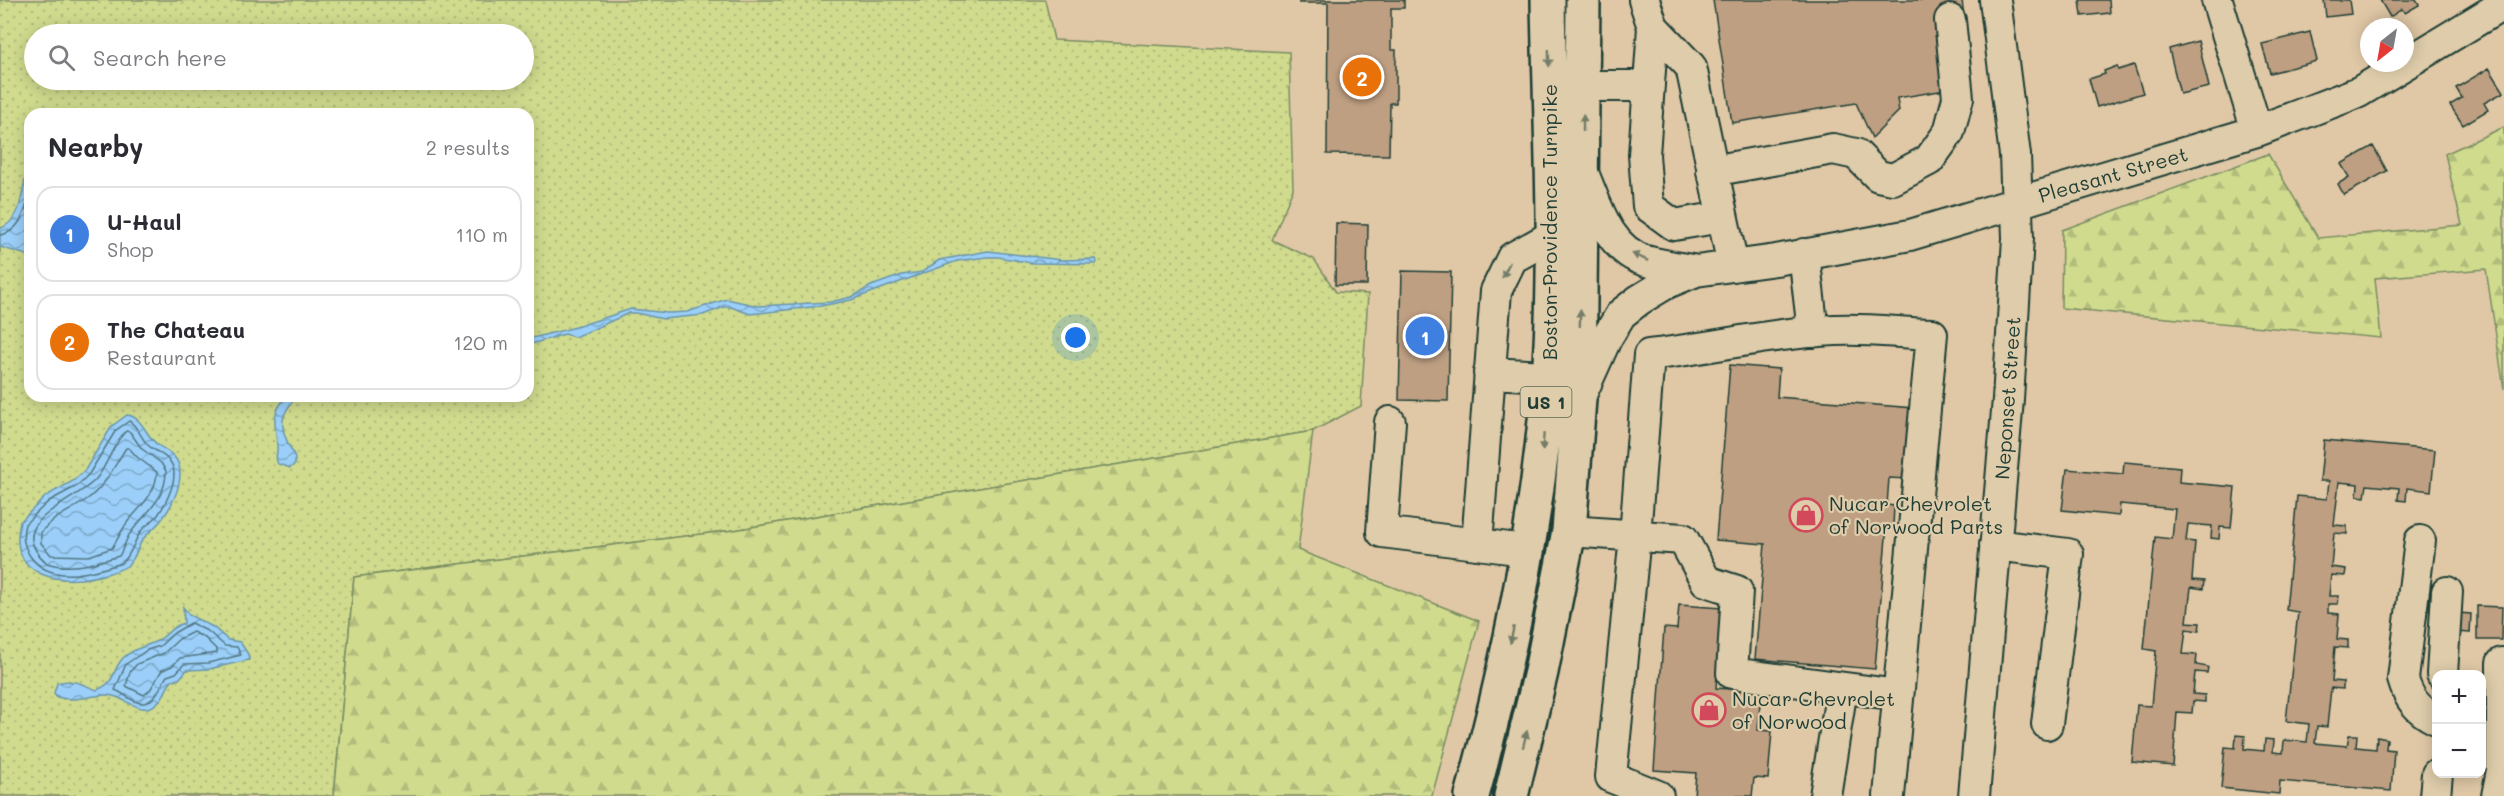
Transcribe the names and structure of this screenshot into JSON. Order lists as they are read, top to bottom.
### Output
{
  "streets": {
    "main road": ["Boston-Providence Turnpike", "US 1"],
    "street": ["Pleasant Street", "Neponset Street"]
  },
  "crossings": [
    ["Pleasant Street", "Boston-Providence Turnpike"],
    ["Pleasant Street", "Neponset Street"]
  ],
  "places": {
    "shop": ["Nucar Chevrolet of Norwood Parts", "Nucar Chevrolet of Norwood"]
  },
  "north": "bottom left",
  "page": {
    "search": "Search here",
    "pins": ["2", "1"],
    "heading": ["Nearby", "2 results"],
    "list": [
      {
        "mark": "1",
        "name": "U-Haul",
        "note": "Shop",
        "value": "110 m"
      },
      {
        "mark": "2",
        "name": "The Chateau",
        "note": "Restaurant",
        "value": "120 m"
      }
    ],
    "map_buttons": ["+", "−"]
  }
}
